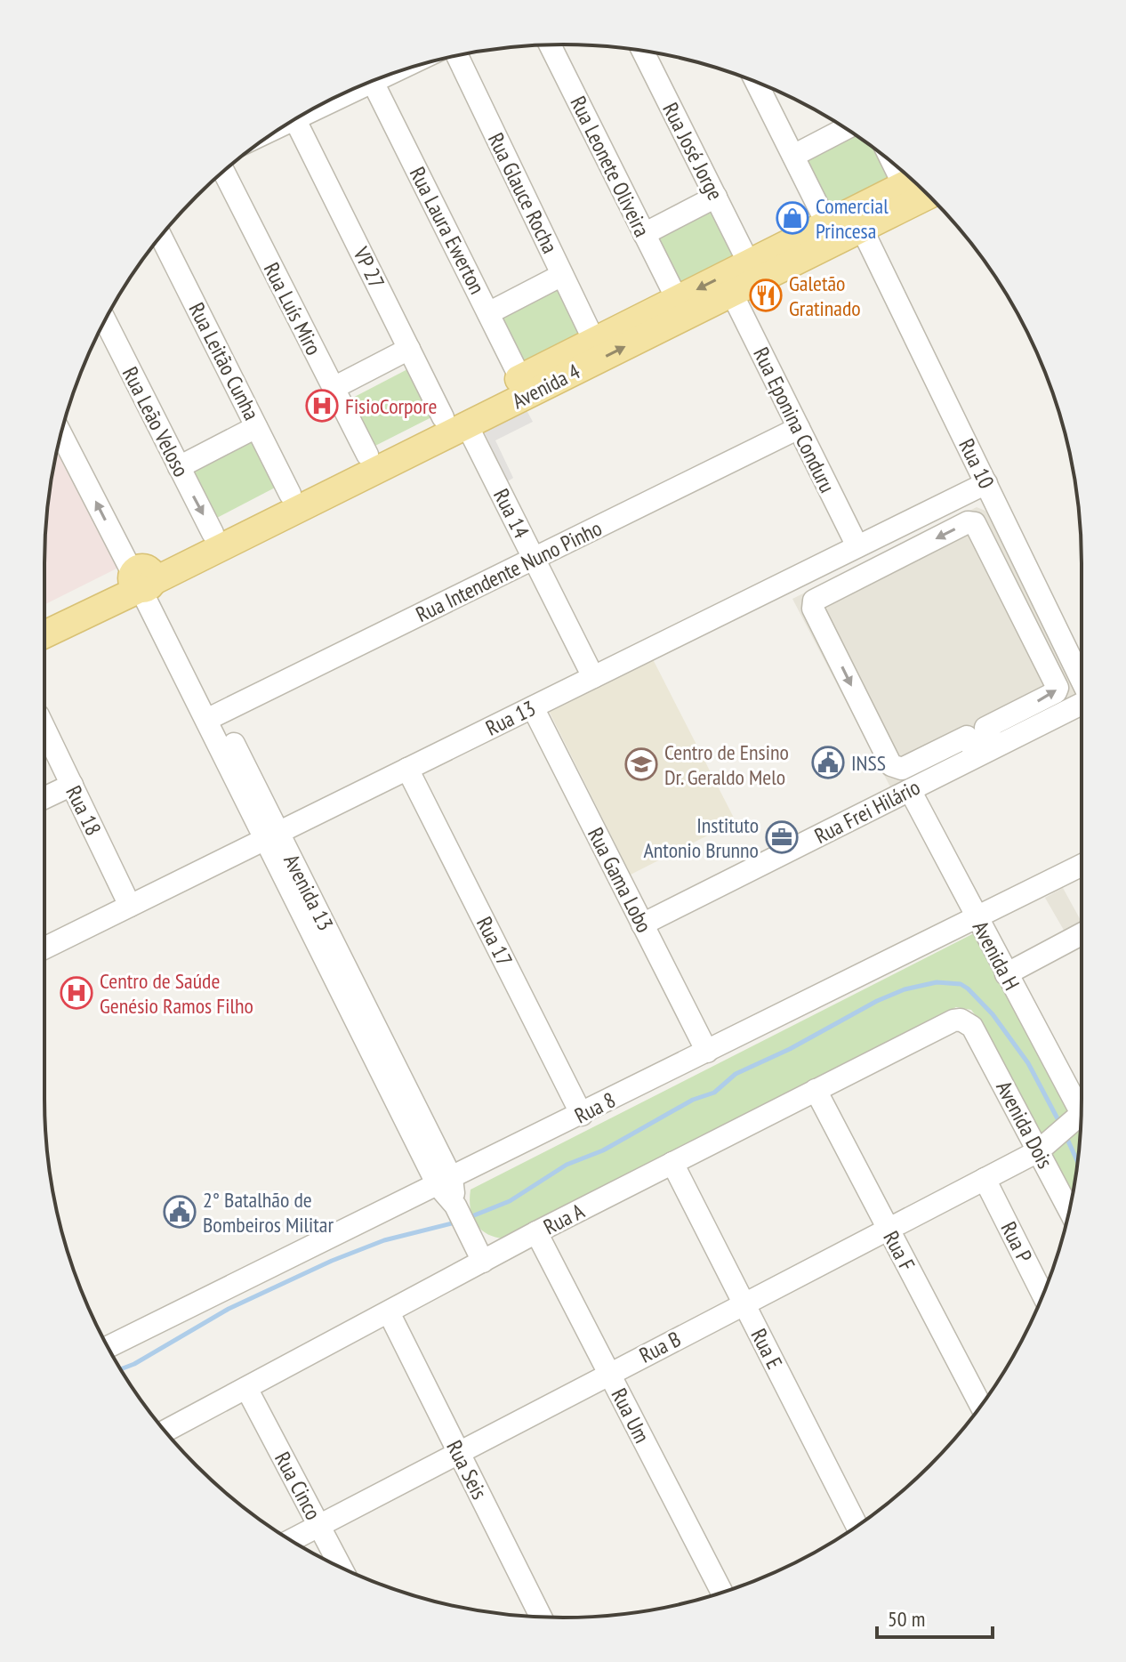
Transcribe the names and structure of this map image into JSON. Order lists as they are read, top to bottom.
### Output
{
  "streets": {
    "main road": ["Avenida 4"],
    "street": [
      "Rua José Jorge",
      "Rua Leonete Oliveira",
      "Rua Glauce Rocha",
      "Rua Laura Ewerton",
      "VP 27",
      "Rua Luís Miro",
      "Rua Leitão Cunha",
      "Rua Eponina Conduru",
      "Rua Leão Veloso",
      "Rua 10",
      "Rua 14",
      "Rua Intendente Nuno Pinho",
      "Rua 13",
      "Rua 18",
      "Rua Frei Hilário",
      "Rua Gama Lobo",
      "Avenida 13",
      "Rua 17",
      "Avenida H",
      "Rua 8",
      "Avenida Dois",
      "Rua A",
      "Rua P",
      "Rua F",
      "Rua B",
      "Rua E",
      "Rua Um",
      "Rua Seis",
      "Rua Cinco"
    ]
  },
  "crossings": [
    ["Rua José Jorge", "Avenida 4"],
    ["Rua Leonete Oliveira", "Avenida 4"],
    ["Rua Glauce Rocha", "Avenida 4"],
    ["Rua Laura Ewerton", "Avenida 4"],
    ["VP 27", "Avenida 4"],
    ["VP 27", "Rua 14"],
    ["Rua Luís Miro", "Avenida 4"],
    ["Rua Leitão Cunha", "Avenida 4"],
    ["Avenida 4", "Rua Eponina Conduru"],
    ["Avenida 4", "Rua Leão Veloso"],
    ["Avenida 4", "Rua 10"],
    ["Avenida 4", "Rua 14"],
    ["Avenida 4", "Avenida 13"],
    ["Rua Eponina Conduru", "Rua Intendente Nuno Pinho"],
    ["Rua Eponina Conduru", "Rua 13"],
    ["Rua 10", "Rua 13"],
    ["Rua 14", "Rua Intendente Nuno Pinho"],
    ["Rua 14", "Rua 13"],
    ["Rua Intendente Nuno Pinho", "Avenida 13"],
    ["Rua 13", "Rua 18"],
    ["Rua 13", "Rua Gama Lobo"],
    ["Rua 13", "Avenida 13"],
    ["Rua 13", "Rua 17"],
    ["Rua Frei Hilário", "Rua Gama Lobo"],
    ["Rua Frei Hilário", "Avenida H"],
    ["Rua Gama Lobo", "Rua 8"],
    ["Avenida 13", "Rua 8"],
    ["Avenida 13", "Rua A"],
    ["Rua 17", "Rua 8"],
    ["Avenida H", "Rua 8"],
    ["Avenida H", "Avenida Dois"],
    ["Avenida H", "Rua B"],
    ["Avenida Dois", "Rua A"],
    ["Avenida Dois", "Rua B"],
    ["Rua A", "Rua F"],
    ["Rua A", "Rua E"],
    ["Rua A", "Rua Um"],
    ["Rua A", "Rua Seis"],
    ["Rua A", "Rua Cinco"],
    ["Rua P", "Rua B"],
    ["Rua F", "Rua B"],
    ["Rua B", "Rua E"],
    ["Rua B", "Rua Um"],
    ["Rua B", "Rua Seis"],
    ["Rua B", "Rua Cinco"]
  ],
  "places": {
    "shop": ["Comercial Princesa"],
    "restaurant": ["Galetão Gratinado"],
    "hospital": ["FisioCorpore", "Centro de Saúde Genésio Ramos Filho"],
    "public building": ["INSS", "2° Batalhão de Bombeiros Militar"],
    "school or university": ["Centro de Ensino Dr. Geraldo Melo"],
    "office": ["Instituto Antonio Brunno"]
  },
  "scale_bar": "50 m"
}
